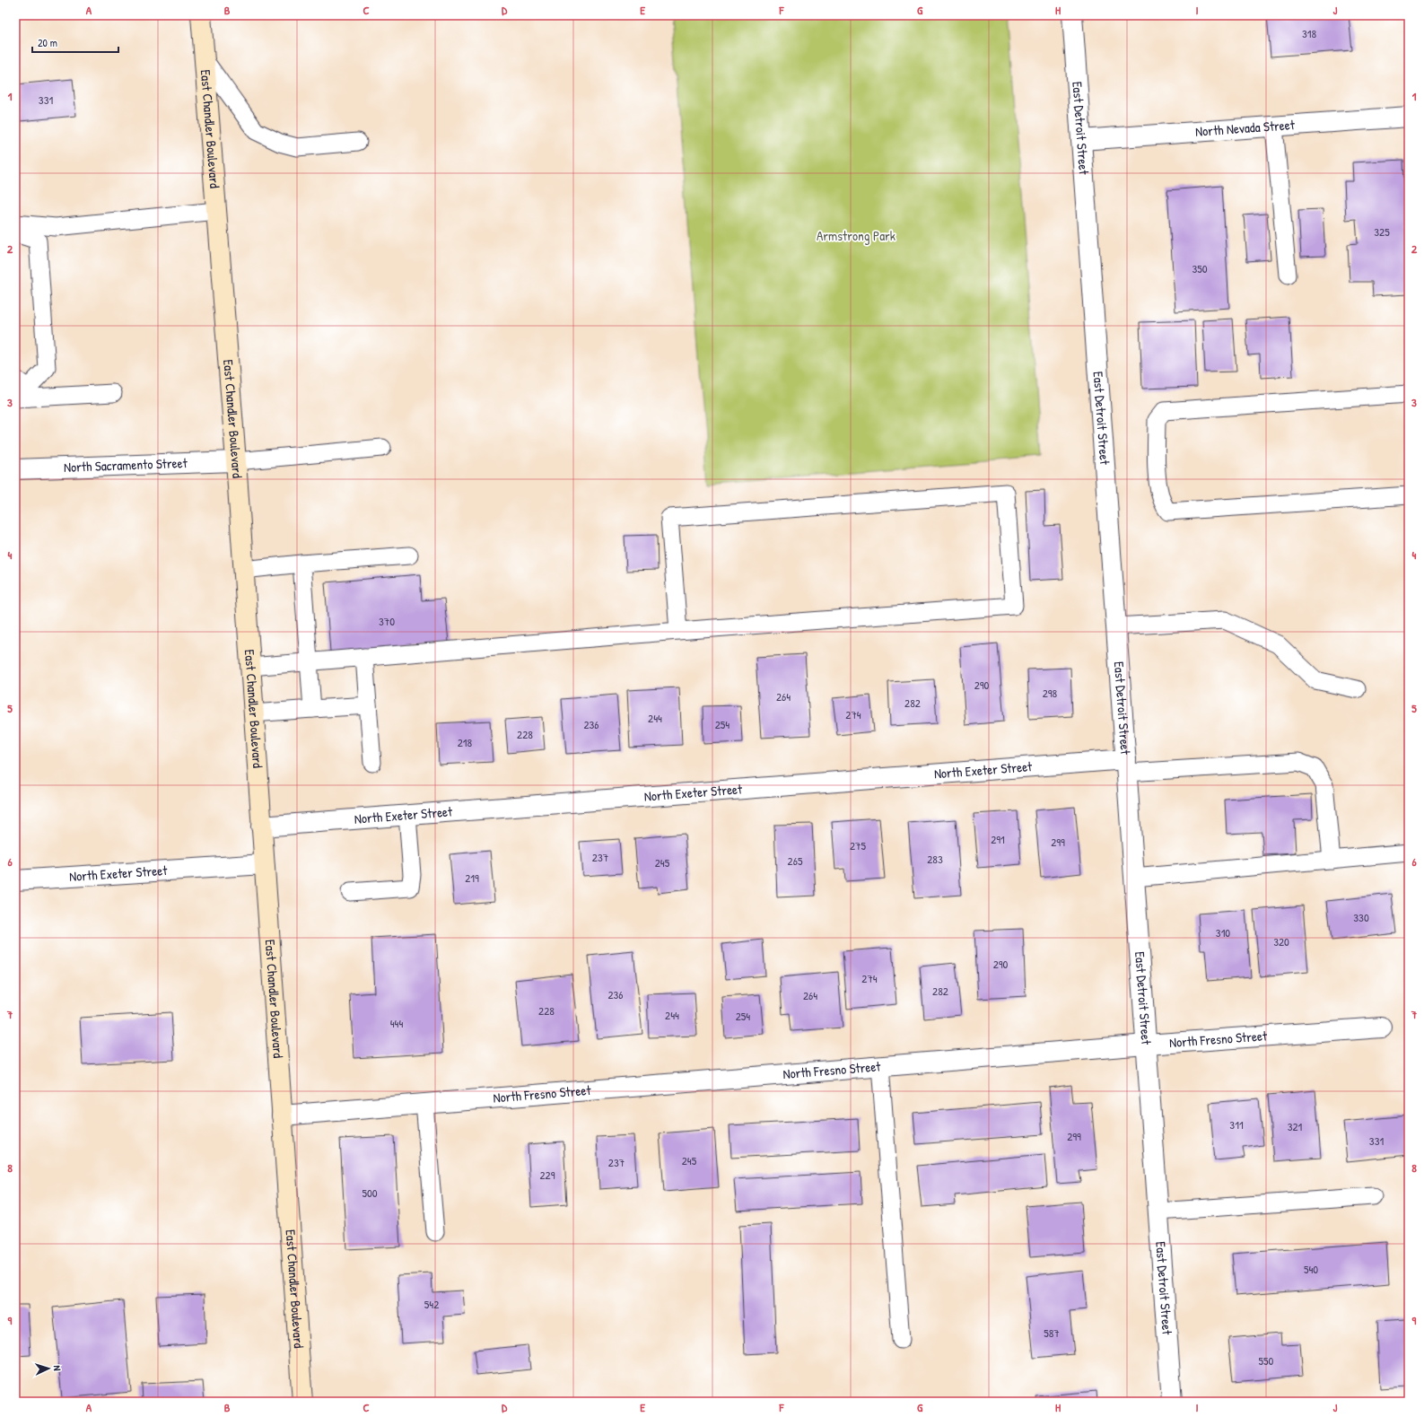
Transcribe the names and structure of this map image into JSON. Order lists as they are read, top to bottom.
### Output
{
  "streets": {
    "main road": ["East Chandler Boulevard"],
    "street": [
      "East Detroit Street",
      "North Nevada Street",
      "North Sacramento Street",
      "North Exeter Street",
      "North Fresno Street"
    ]
  },
  "crossings": [
    ["East Chandler Boulevard", "North Sacramento Street"],
    ["East Chandler Boulevard", "North Exeter Street"],
    ["East Chandler Boulevard", "North Fresno Street"],
    ["East Detroit Street", "North Nevada Street"],
    ["East Detroit Street", "North Exeter Street"],
    ["East Detroit Street", "North Fresno Street"]
  ],
  "parks": ["Armstrong Park"],
  "house_numbers": [
    "318",
    "331",
    "325",
    "350",
    "370",
    "290",
    "298",
    "264",
    "282",
    "274",
    "244",
    "236",
    "254",
    "228",
    "218",
    "291",
    "299",
    "275",
    "237",
    "283",
    "265",
    "245",
    "219",
    "330",
    "310",
    "320",
    "290",
    "274",
    "282",
    "236",
    "264",
    "228",
    "244",
    "254",
    "444",
    "311",
    "321",
    "299",
    "331",
    "245",
    "237",
    "229",
    "500",
    "540",
    "542",
    "587",
    "550"
  ],
  "scale_bar": "20 m",
  "north": "right",
  "grid": {
    "columns": [
      "A",
      "B",
      "C",
      "D",
      "E",
      "F",
      "G",
      "H",
      "I",
      "J"
    ],
    "rows": [
      "1",
      "2",
      "3",
      "4",
      "5",
      "6",
      "7",
      "8",
      "9"
    ]
  }
}
